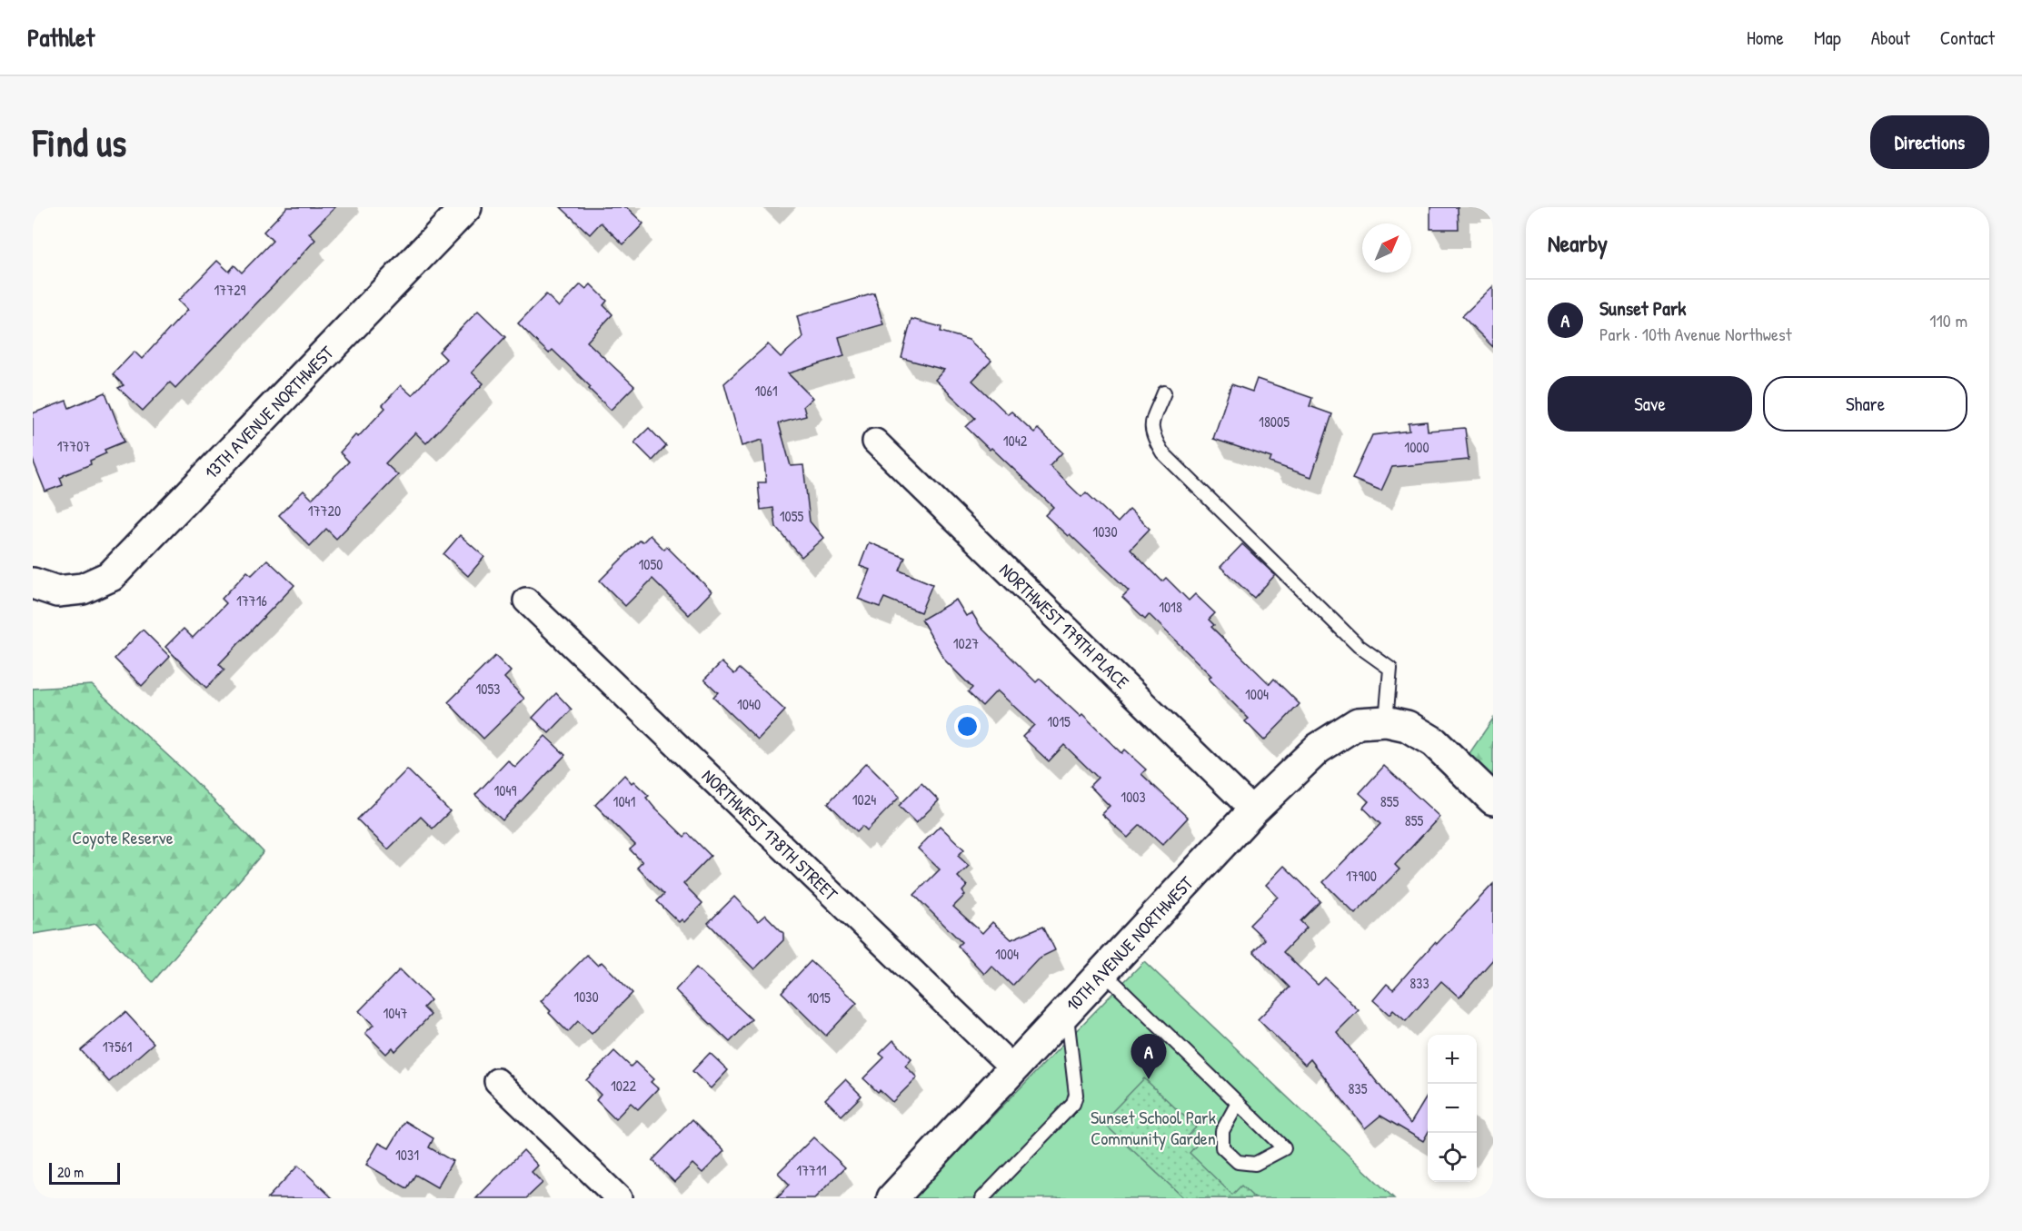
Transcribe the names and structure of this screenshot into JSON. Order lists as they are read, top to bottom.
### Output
{
  "streets": {
    "street": [
      "13TH AVENUE NORTHWEST",
      "NORTHWEST 179TH PLACE",
      "NORTHWEST 178TH STREET",
      "10TH AVENUE NORTHWEST"
    ]
  },
  "crossings": [
    ["NORTHWEST 179TH PLACE", "10TH AVENUE NORTHWEST"],
    ["NORTHWEST 178TH STREET", "10TH AVENUE NORTHWEST"]
  ],
  "parks": ["Coyote Reserve", "Sunset School Park Community Garden"],
  "house_numbers": [
    "17729",
    "1061",
    "18005",
    "1042",
    "17707",
    "1000",
    "17720",
    "1055",
    "1030",
    "1050",
    "17716",
    "1018",
    "1027",
    "1053",
    "1004",
    "1040",
    "1015",
    "1049",
    "1003",
    "1024",
    "1041",
    "855",
    "855",
    "17900",
    "1004",
    "833",
    "1030",
    "1015",
    "1047",
    "17561",
    "1022",
    "835",
    "1031",
    "17711"
  ],
  "scale_bar": "20 m",
  "north": "top right",
  "page": {
    "header": "Pathlet",
    "nav": [
      "Home",
      "Map",
      "About",
      "Contact"
    ],
    "buttons": [
      "Directions",
      ["Save", "Share"]
    ],
    "title": "Find us",
    "heading": "Nearby",
    "list": [
      {
        "mark": "A",
        "name": "Sunset Park",
        "note": "Park · 10th Avenue Northwest",
        "value": "110 m"
      }
    ],
    "pins": "A",
    "map_buttons": ["+", "−"],
    "scale": "20 m"
  }
}
